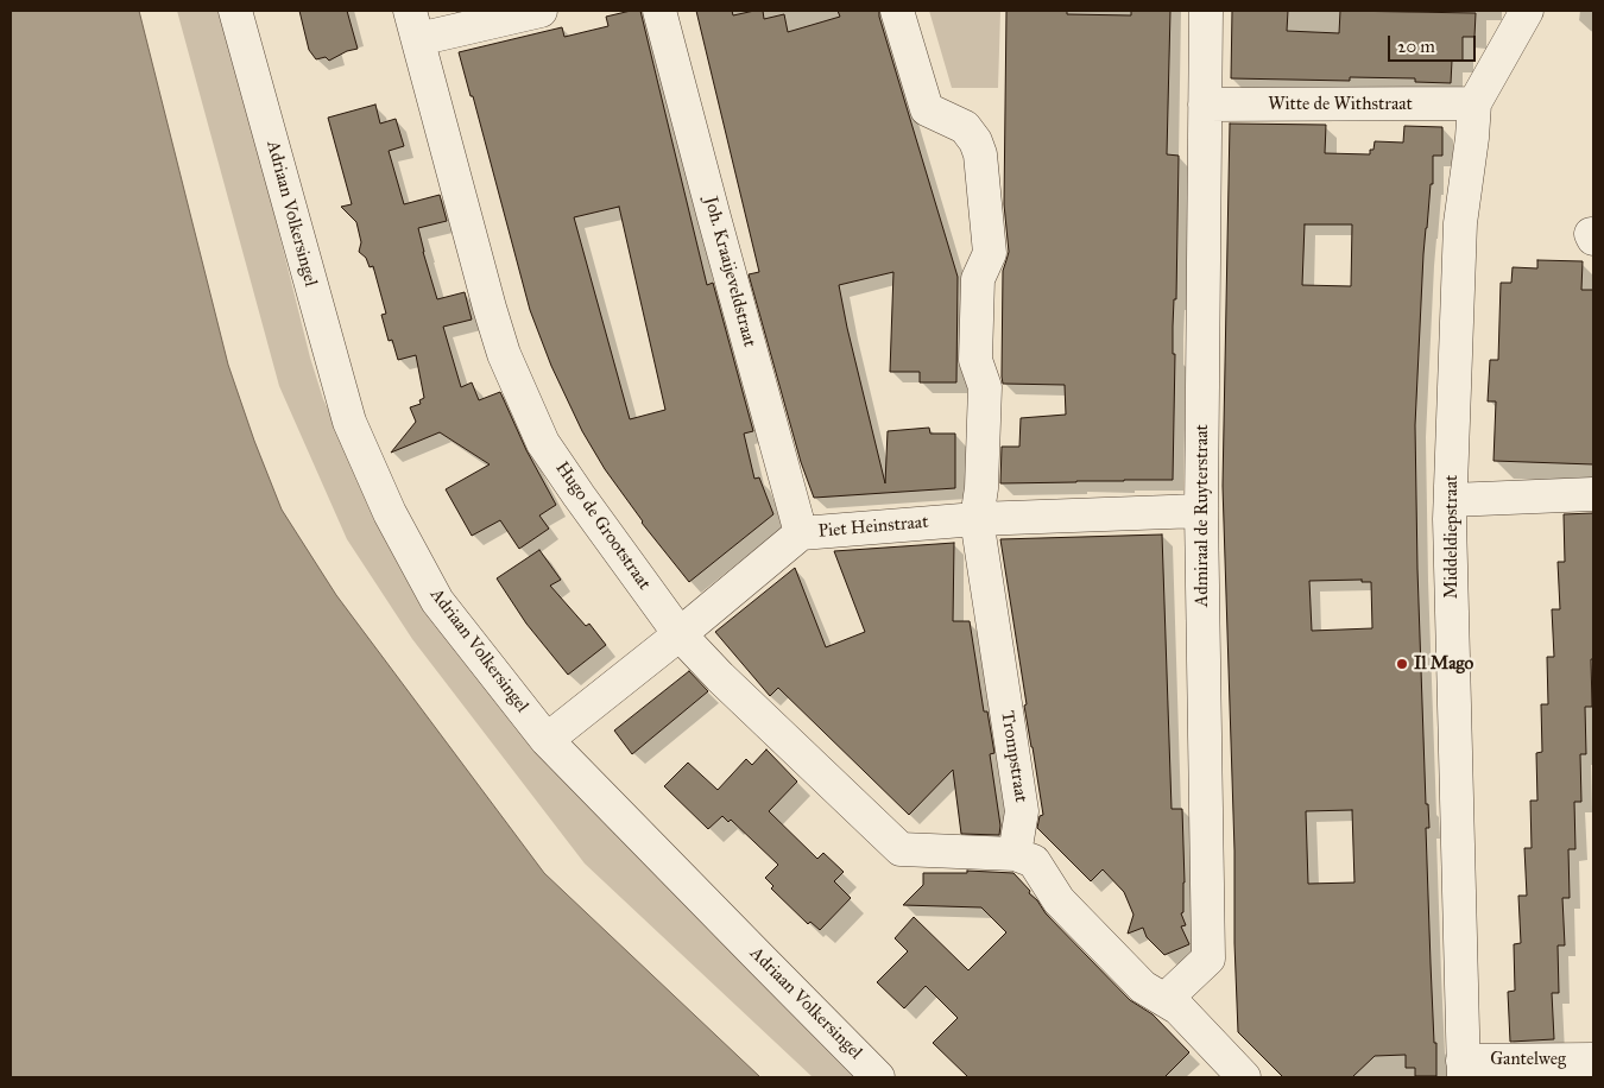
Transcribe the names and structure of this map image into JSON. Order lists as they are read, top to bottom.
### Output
{
  "streets": {
    "street": [
      "Witte de Withstraat",
      "Adriaan Volkersingel",
      "Joh. Kraaijeveldstraat",
      "Admiraal de Ruyterstraat",
      "Hugo de Grootstraat",
      "Piet Heinstraat",
      "Middeldiepstraat",
      "Trompstraat",
      "Gantelweg"
    ]
  },
  "crossings": [
    ["Witte de Withstraat", "Admiraal de Ruyterstraat"],
    ["Witte de Withstraat", "Middeldiepstraat"],
    ["Adriaan Volkersingel", "Piet Heinstraat"],
    ["Joh. Kraaijeveldstraat", "Piet Heinstraat"],
    ["Admiraal de Ruyterstraat", "Piet Heinstraat"],
    ["Hugo de Grootstraat", "Piet Heinstraat"],
    ["Hugo de Grootstraat", "Trompstraat"],
    ["Piet Heinstraat", "Trompstraat"],
    ["Middeldiepstraat", "Gantelweg"]
  ],
  "places": ["Il Mago"],
  "scale_bar": "20 m"
}
